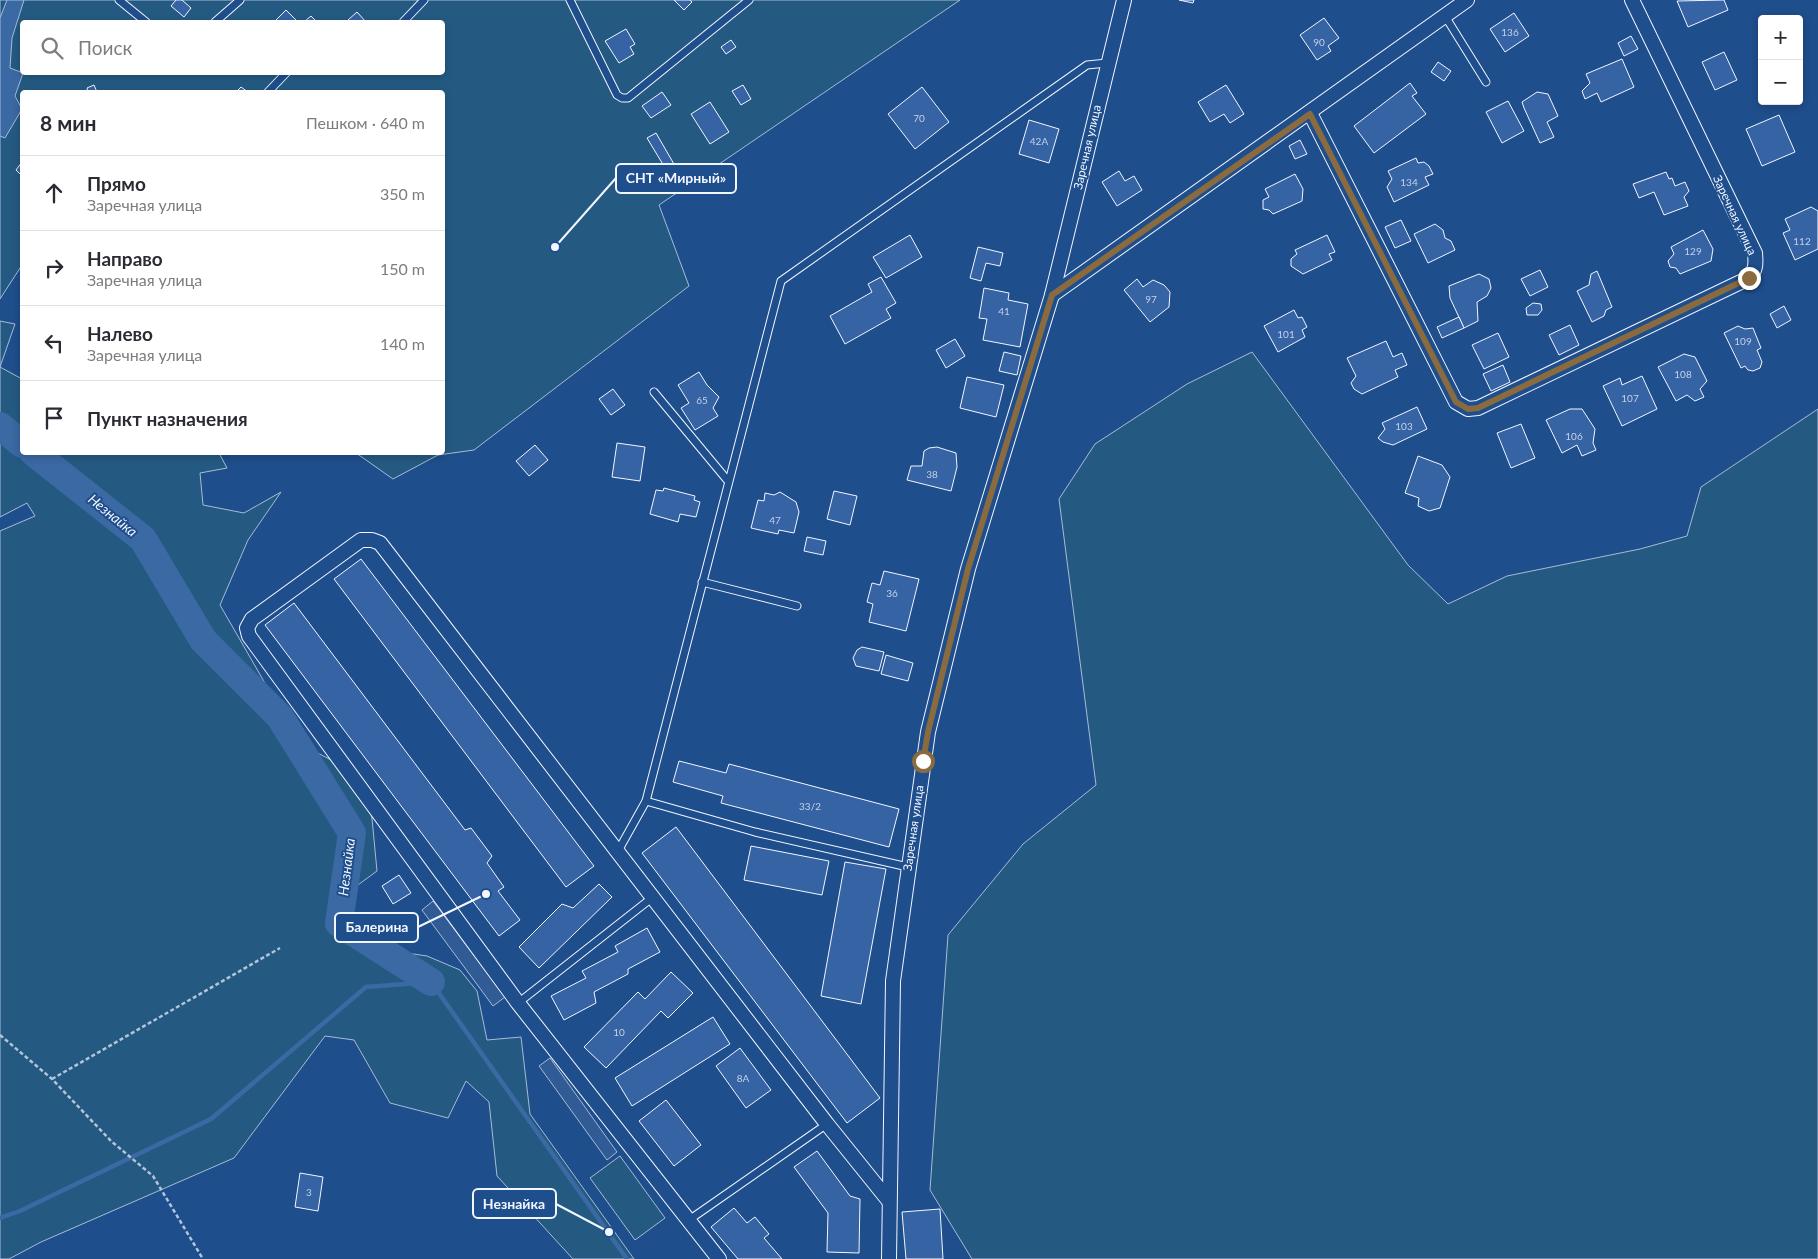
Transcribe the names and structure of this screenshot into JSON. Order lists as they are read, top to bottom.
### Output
{
  "streets": {
    "street": ["Заречная улица"]
  },
  "water": ["Незнайка"],
  "places": ["СНТ «Мирный»", "Балерина", "Незнайка"],
  "house_numbers": [
    "136",
    "90",
    "70",
    "42А",
    "134",
    "112",
    "129",
    "97",
    "41",
    "101",
    "109",
    "108",
    "107",
    "65",
    "103",
    "106",
    "38",
    "47",
    "36",
    "33/2",
    "10",
    "8А",
    "3"
  ],
  "page": {
    "map_buttons": ["+", "−"],
    "search": "Поиск",
    "heading": ["8 мин", "Пешком · 640 m"],
    "list": [
      ["Прямо", "Заречная улица", "350 m"],
      ["Направо", "Заречная улица", "150 m"],
      ["Налево", "Заречная улица", "140 m"],
      "Пункт назначения"
    ]
  }
}
